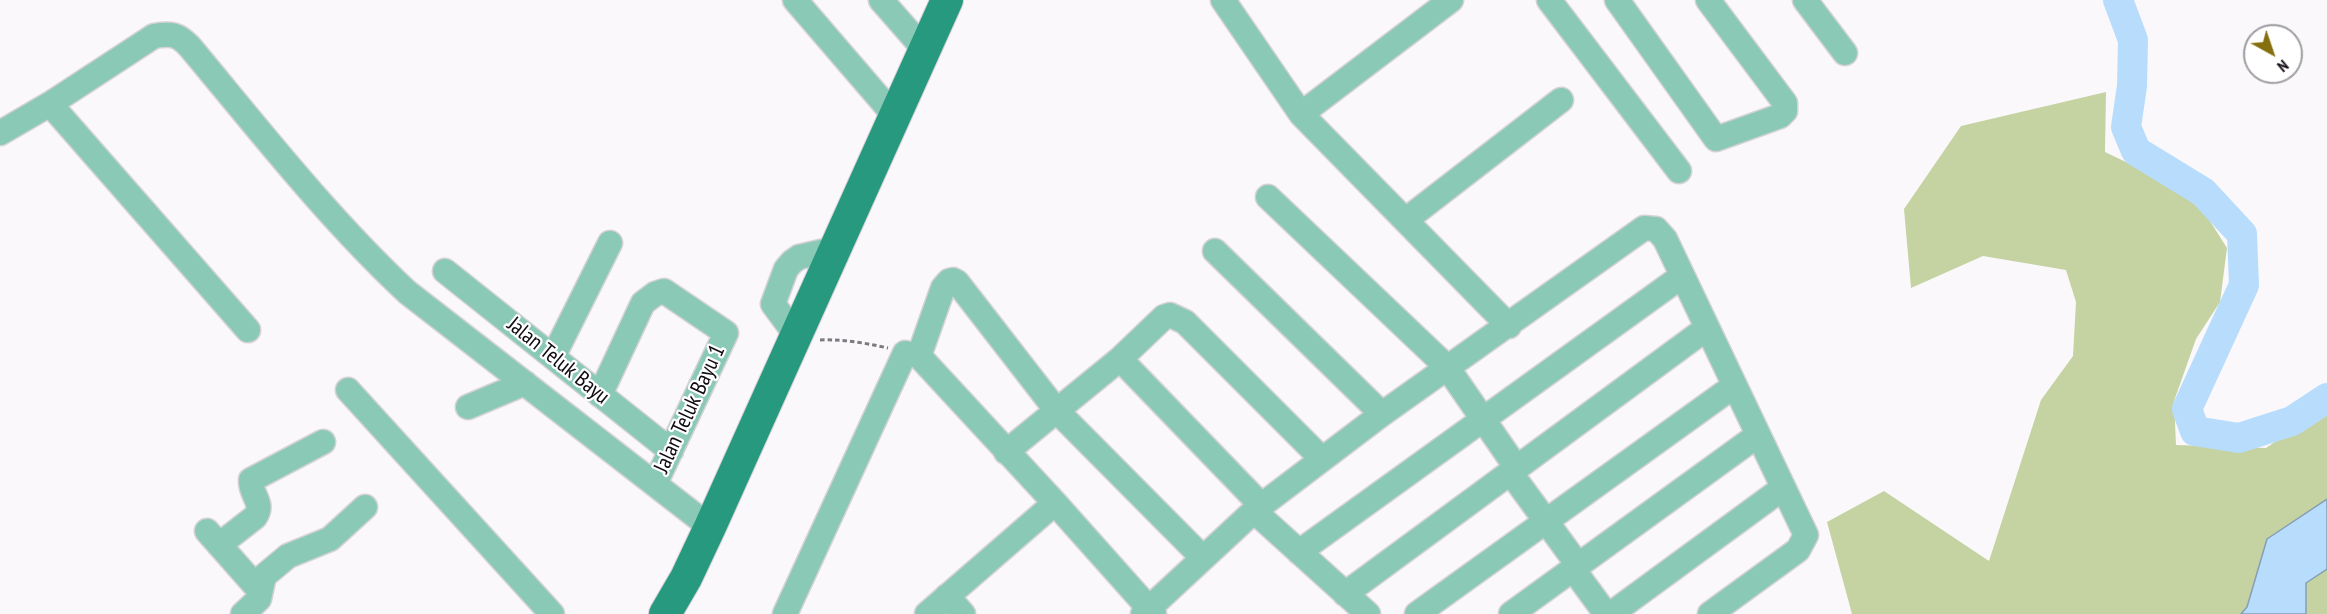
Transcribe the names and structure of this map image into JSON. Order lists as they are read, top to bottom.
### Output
{
  "streets": {
    "street": ["Jalan Teluk Bayu", "Jalan Teluk Bayu 1"]
  },
  "crossings": [
    ["Jalan Teluk Bayu", "Jalan Teluk Bayu 1"]
  ],
  "north": "bottom right"
}
